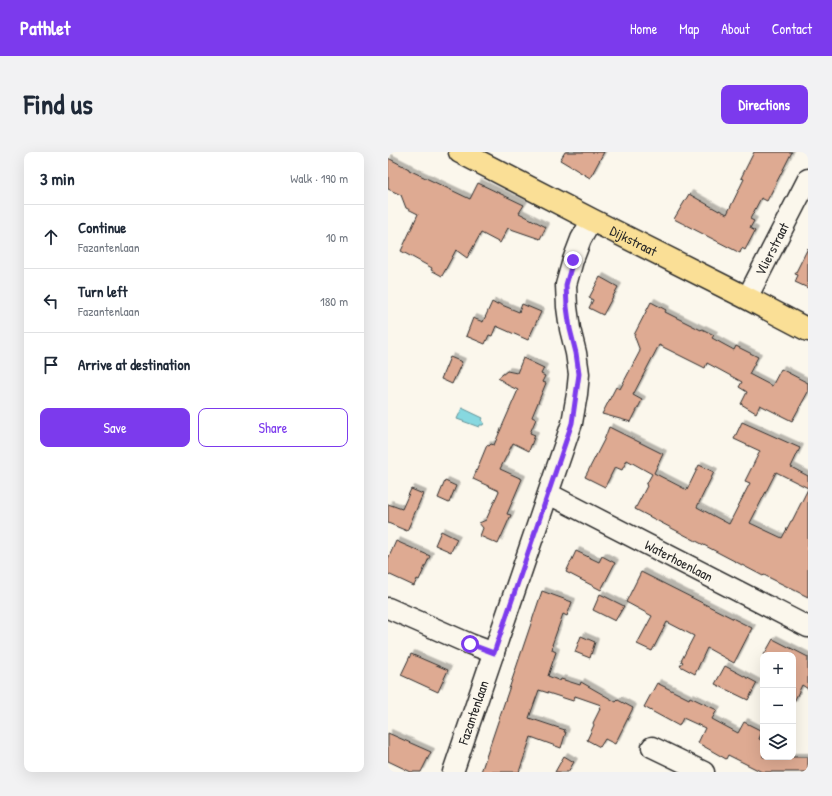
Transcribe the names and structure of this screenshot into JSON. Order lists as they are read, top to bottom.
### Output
{
  "streets": {
    "main road": ["Dijkstraat"],
    "street": ["Vlierstraat", "Waterhoenlaan", "Fazantenlaan"]
  },
  "crossings": [
    ["Dijkstraat", "Vlierstraat"],
    ["Dijkstraat", "Fazantenlaan"],
    ["Waterhoenlaan", "Fazantenlaan"]
  ],
  "page": {
    "header": "Pathlet",
    "nav": [
      "Home",
      "Map",
      "About",
      "Contact"
    ],
    "title": "Find us",
    "buttons": [
      "Directions",
      ["Save", "Share"]
    ],
    "heading": ["3 min", "Walk · 190 m"],
    "list": [
      ["Continue", "Fazantenlaan", "10 m"],
      ["Turn left", "Fazantenlaan", "180 m"],
      "Arrive at destination"
    ],
    "map_buttons": ["+", "−"]
  }
}
